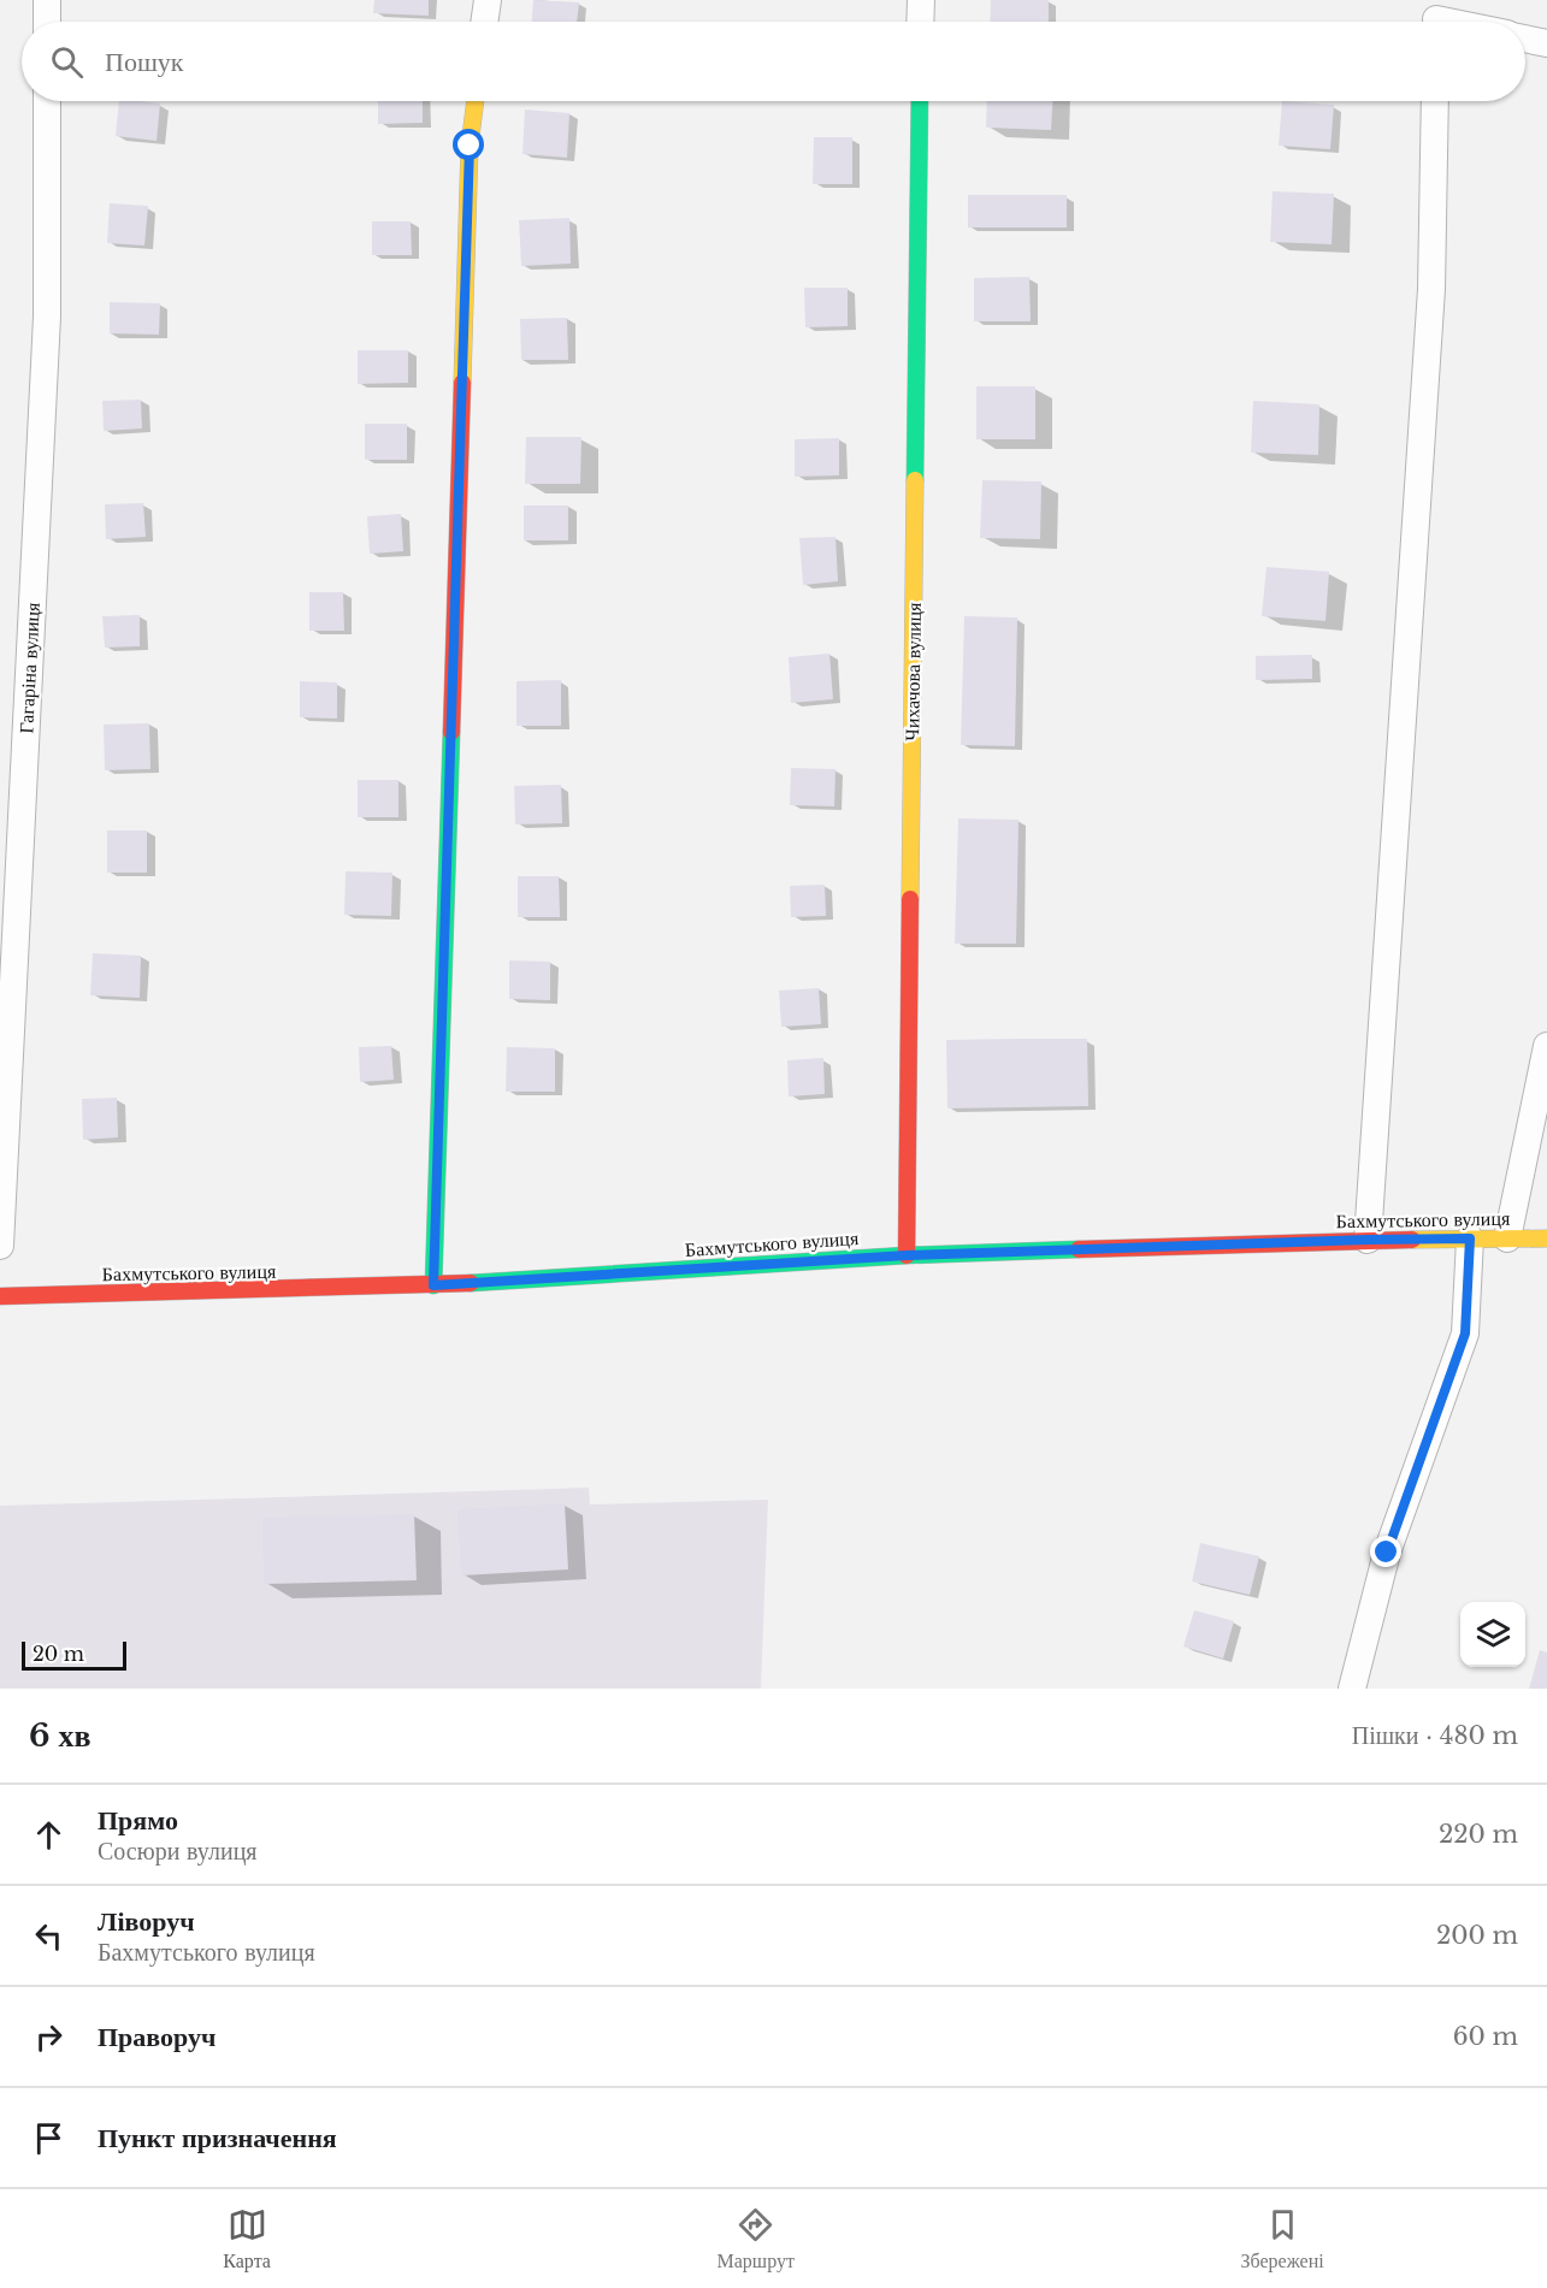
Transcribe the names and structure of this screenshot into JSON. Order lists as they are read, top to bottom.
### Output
{
  "streets": {
    "street": ["Гагаріна вулиця", "Чихачова вулиця", "Бахмутського вулиця"]
  },
  "crossings": [
    ["Чихачова вулиця", "Бахмутського вулиця"]
  ],
  "scale_bar": "20 m",
  "page": {
    "search": "Пошук",
    "scale": "20 m",
    "heading": ["6 хв", "Пішки · 480 m"],
    "list": [
      ["Прямо", "Сосюри вулиця", "220 m"],
      ["Ліворуч", "Бахмутського вулиця", "200 m"],
      ["Праворуч", "60 m"],
      "Пункт призначення"
    ],
    "nav": ["Карта", "Маршрут", "Збережені"]
  }
}
